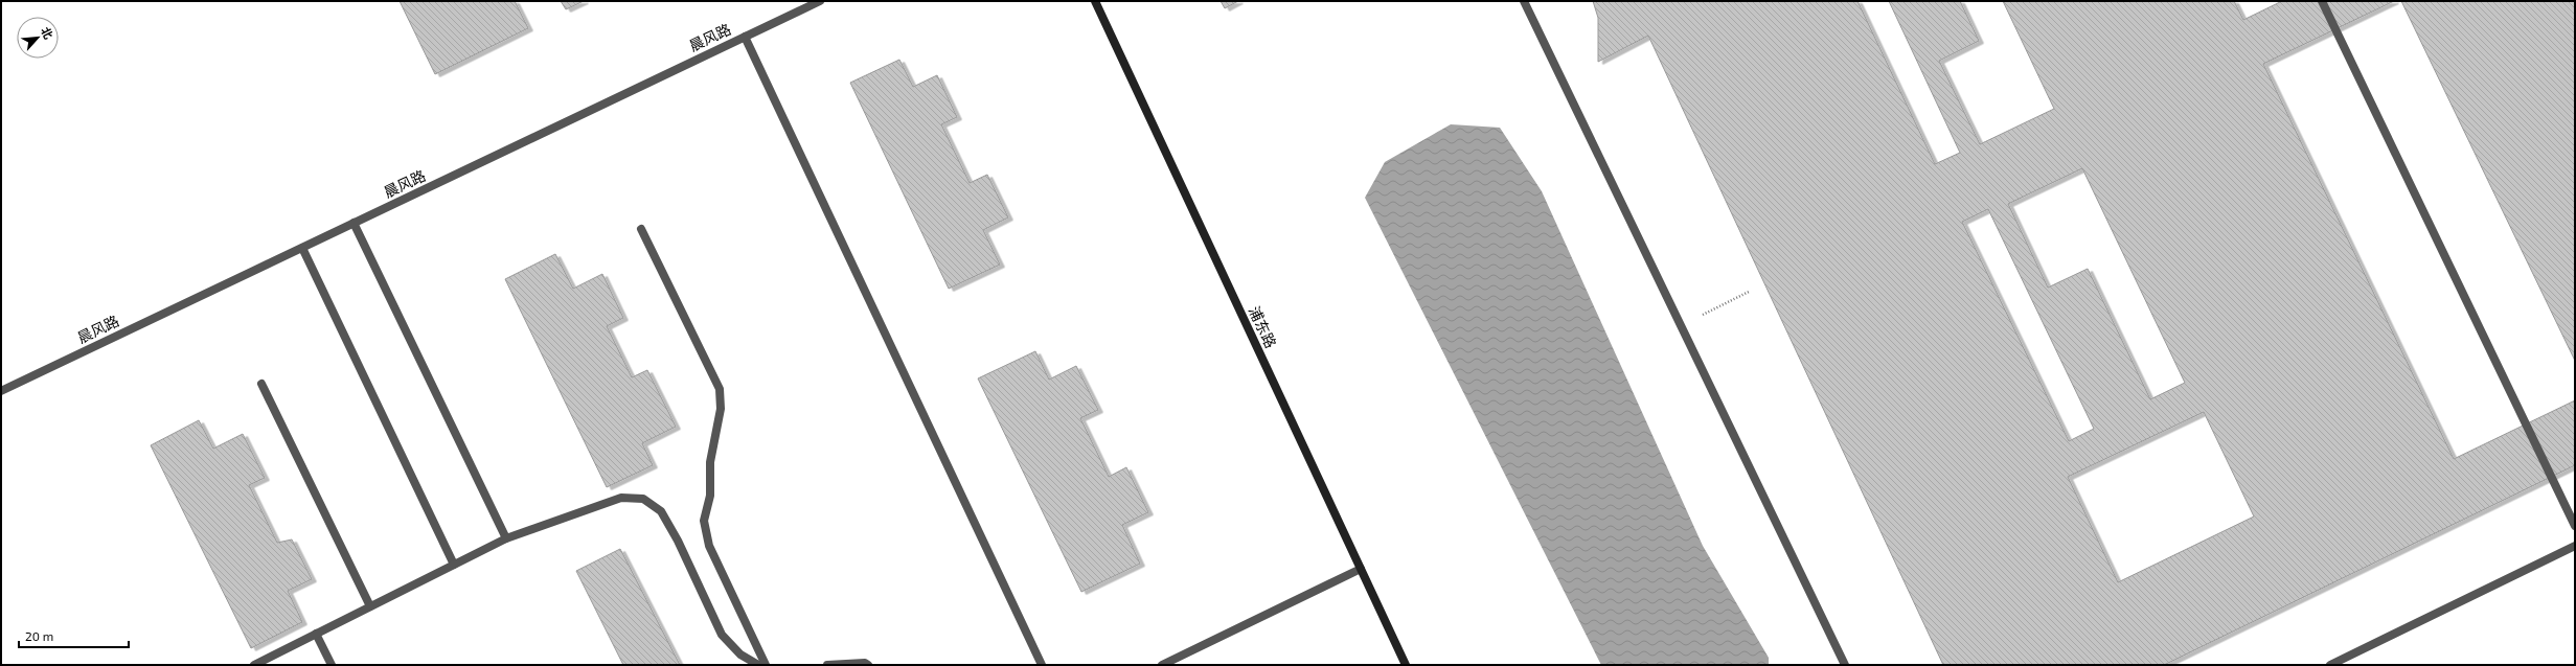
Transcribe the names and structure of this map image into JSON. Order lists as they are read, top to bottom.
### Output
{
  "streets": {
    "street": ["晨风路", "浦东路"]
  },
  "scale_bar": "20 m",
  "north": "top right"
}
